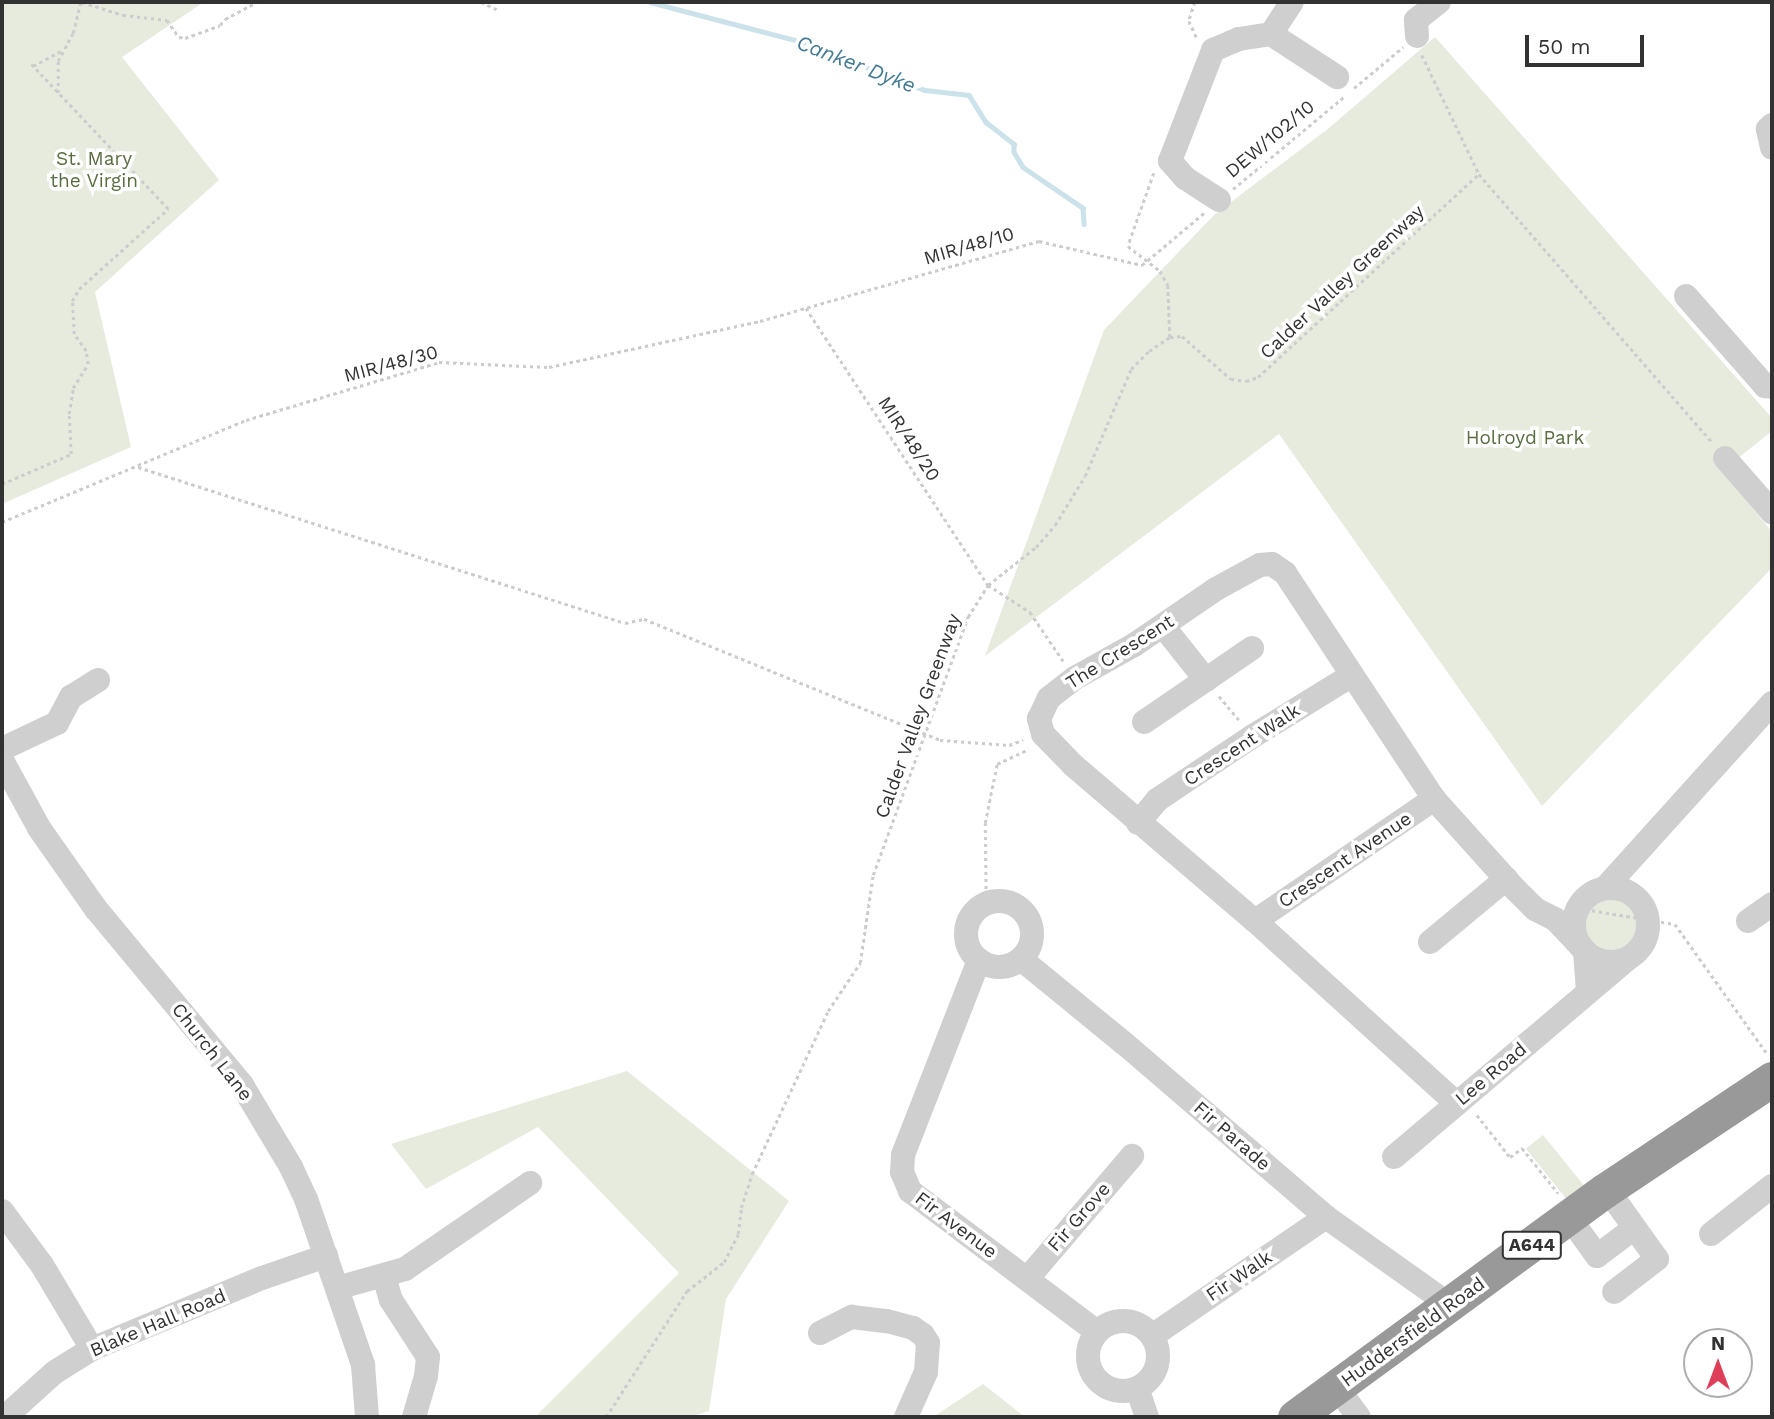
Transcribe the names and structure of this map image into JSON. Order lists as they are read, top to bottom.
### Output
{
  "streets": {
    "highway": ["A644", "Huddersfield Road"],
    "street": [
      "The Crescent",
      "Crescent Walk",
      "Crescent Avenue",
      "Church Lane",
      "Lee Road",
      "Fir Parade",
      "Fir Grove",
      "Fir Avenue",
      "Fir Walk",
      "Blake Hall Road"
    ],
    "path": [
      "DEW/102/10",
      "MIR/48/10",
      "Calder Valley Greenway",
      "MIR/48/30",
      "MIR/48/20"
    ]
  },
  "crossings": [
    ["DEW/102/10", "MIR/48/10"],
    ["MIR/48/10", "MIR/48/30"],
    ["MIR/48/10", "MIR/48/20"],
    ["Calder Valley Greenway", "MIR/48/20"],
    ["MIR/48/30", "MIR/48/20"],
    ["The Crescent", "Crescent Walk"],
    ["The Crescent", "Crescent Avenue"],
    ["Church Lane", "Blake Hall Road"],
    ["Fir Parade", "Fir Avenue"],
    ["Fir Parade", "Fir Walk"],
    ["Fir Parade", "Huddersfield Road"],
    ["Fir Grove", "Fir Avenue"],
    ["Fir Avenue", "Fir Walk"]
  ],
  "water": ["Canker Dyke"],
  "parks": ["St. Mary the Virgin", "Holroyd Park"],
  "scale_bar": "50 m",
  "north": "top"
}
